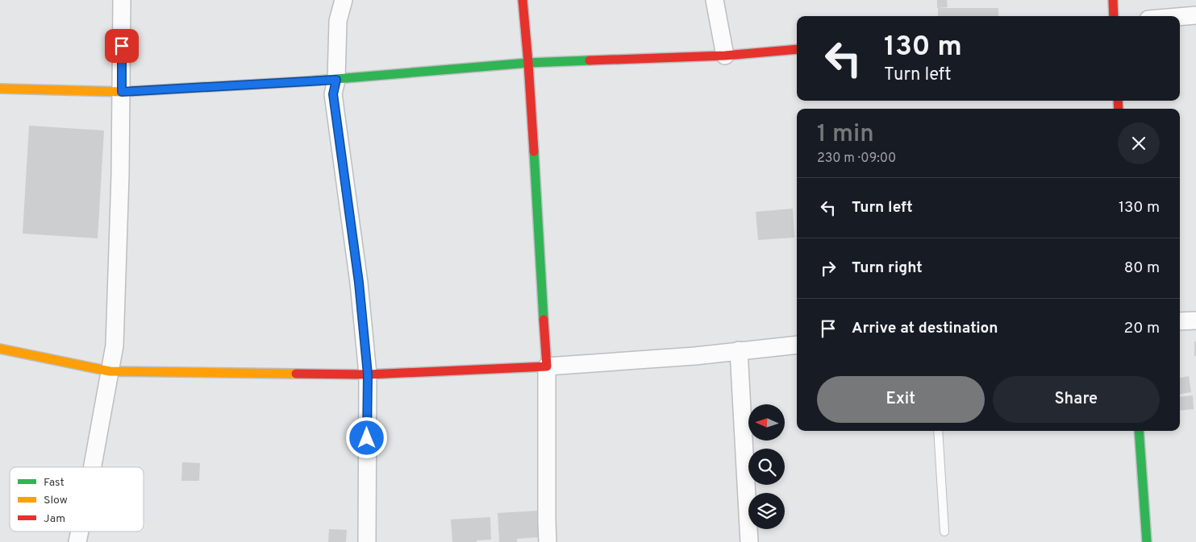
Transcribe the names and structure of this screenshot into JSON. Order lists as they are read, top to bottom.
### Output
{
  "legend": ["Fast", "Slow", "Jam"],
  "north": "left",
  "page": {
    "turn": ["130 m", "Turn left"],
    "heading": ["1 min", "230 m · 09:00"],
    "list": [
      {
        "name": "Turn left",
        "value": "130 m"
      },
      {
        "name": "Turn right",
        "value": "80 m"
      },
      {
        "name": "Arrive at destination",
        "value": "20 m"
      }
    ],
    "buttons": ["Exit", "Share"]
  }
}
